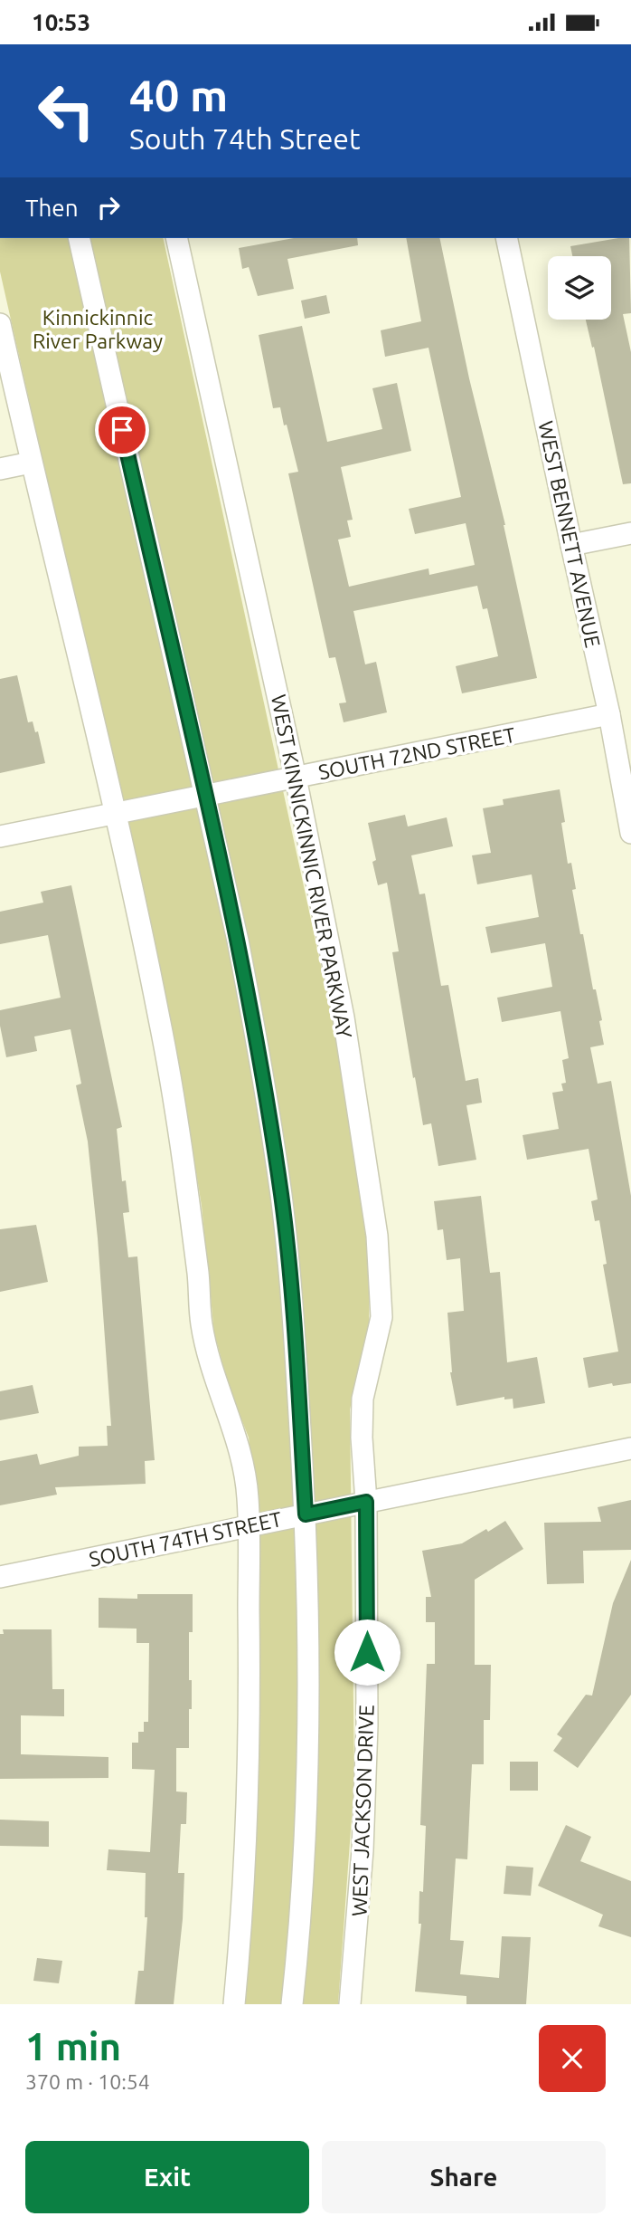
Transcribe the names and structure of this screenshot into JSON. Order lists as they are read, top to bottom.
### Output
{
  "streets": {
    "street": [
      "WEST BENNETT AVENUE",
      "SOUTH 72ND STREET",
      "WEST KINNICKINNIC RIVER PARKWAY",
      "SOUTH 74TH STREET",
      "WEST JACKSON DRIVE"
    ]
  },
  "crossings": [
    ["WEST BENNETT AVENUE", "SOUTH 72ND STREET"],
    ["SOUTH 72ND STREET", "WEST KINNICKINNIC RIVER PARKWAY"],
    ["WEST KINNICKINNIC RIVER PARKWAY", "SOUTH 74TH STREET"],
    ["WEST KINNICKINNIC RIVER PARKWAY", "WEST JACKSON DRIVE"],
    ["SOUTH 74TH STREET", "WEST JACKSON DRIVE"]
  ],
  "parks": ["Kinnickinnic River Parkway"],
  "page": {
    "status": "10:53",
    "turn": ["40 m", "South 74th Street"],
    "then": "Then",
    "heading": ["1 min", "370 m · 10:54"],
    "buttons": ["Exit", "Share"]
  }
}
